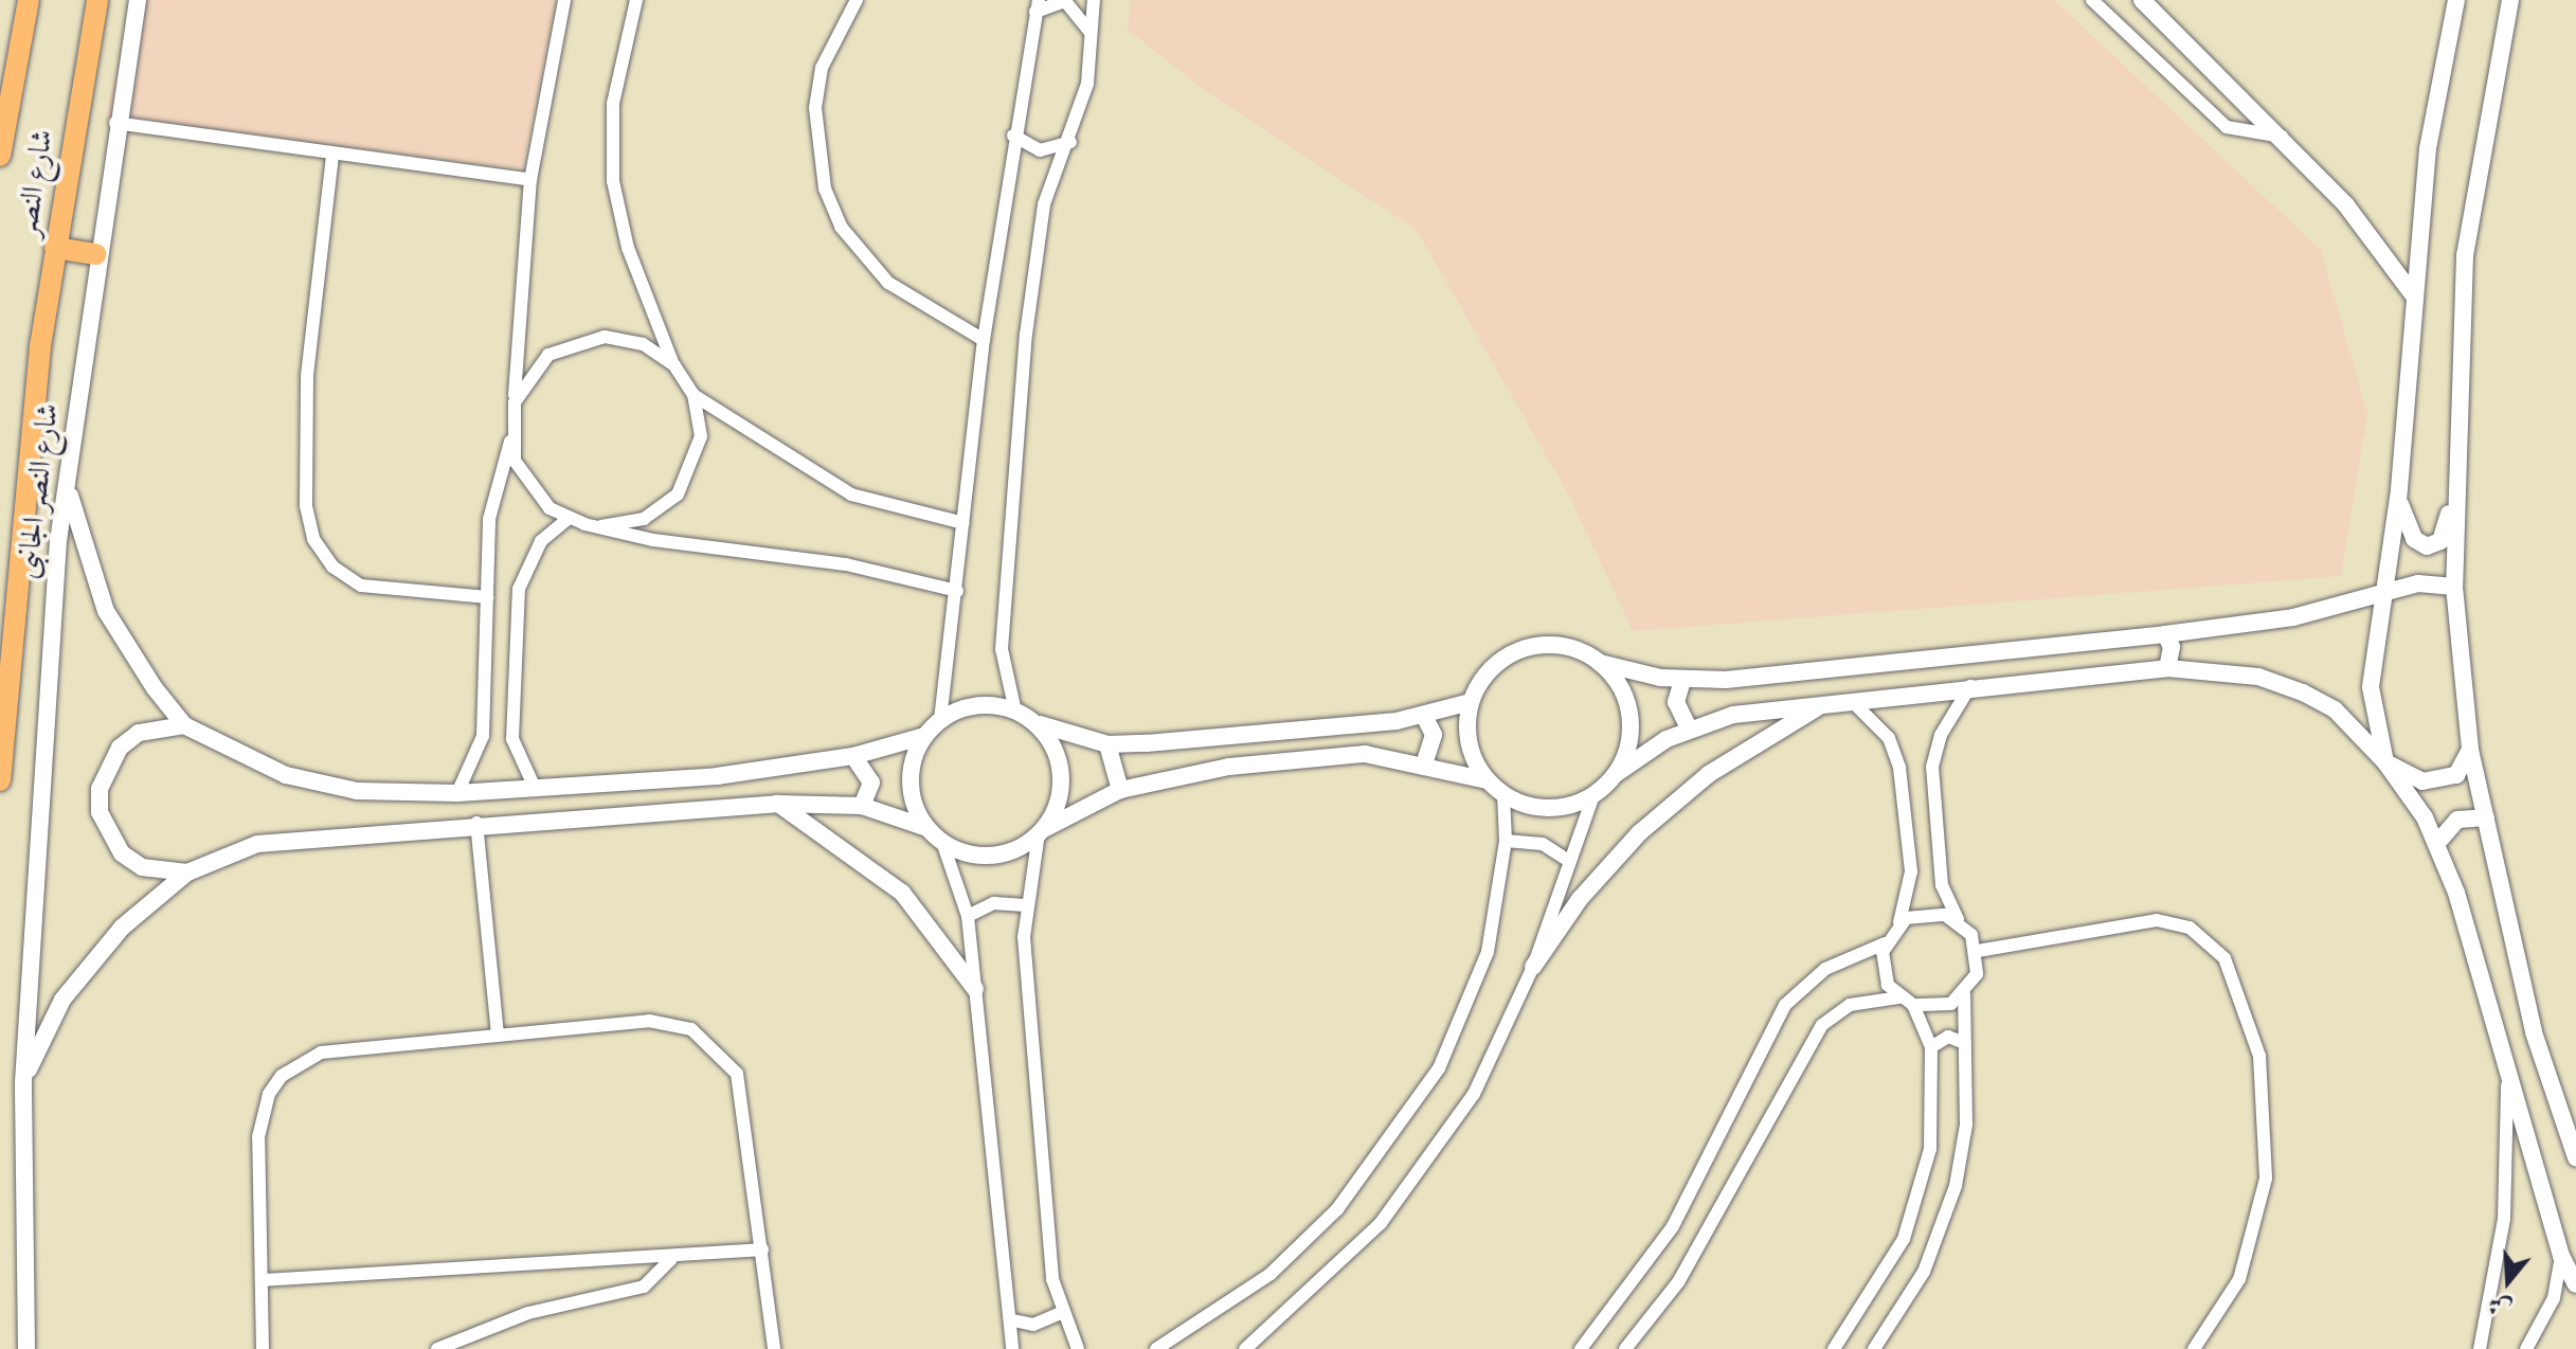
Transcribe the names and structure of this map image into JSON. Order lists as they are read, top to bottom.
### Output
{
  "streets": {
    "main road": ["شارع النصر"],
    "street": ["شارع النصر الجانبى"]
  },
  "north": "bottom"
}
